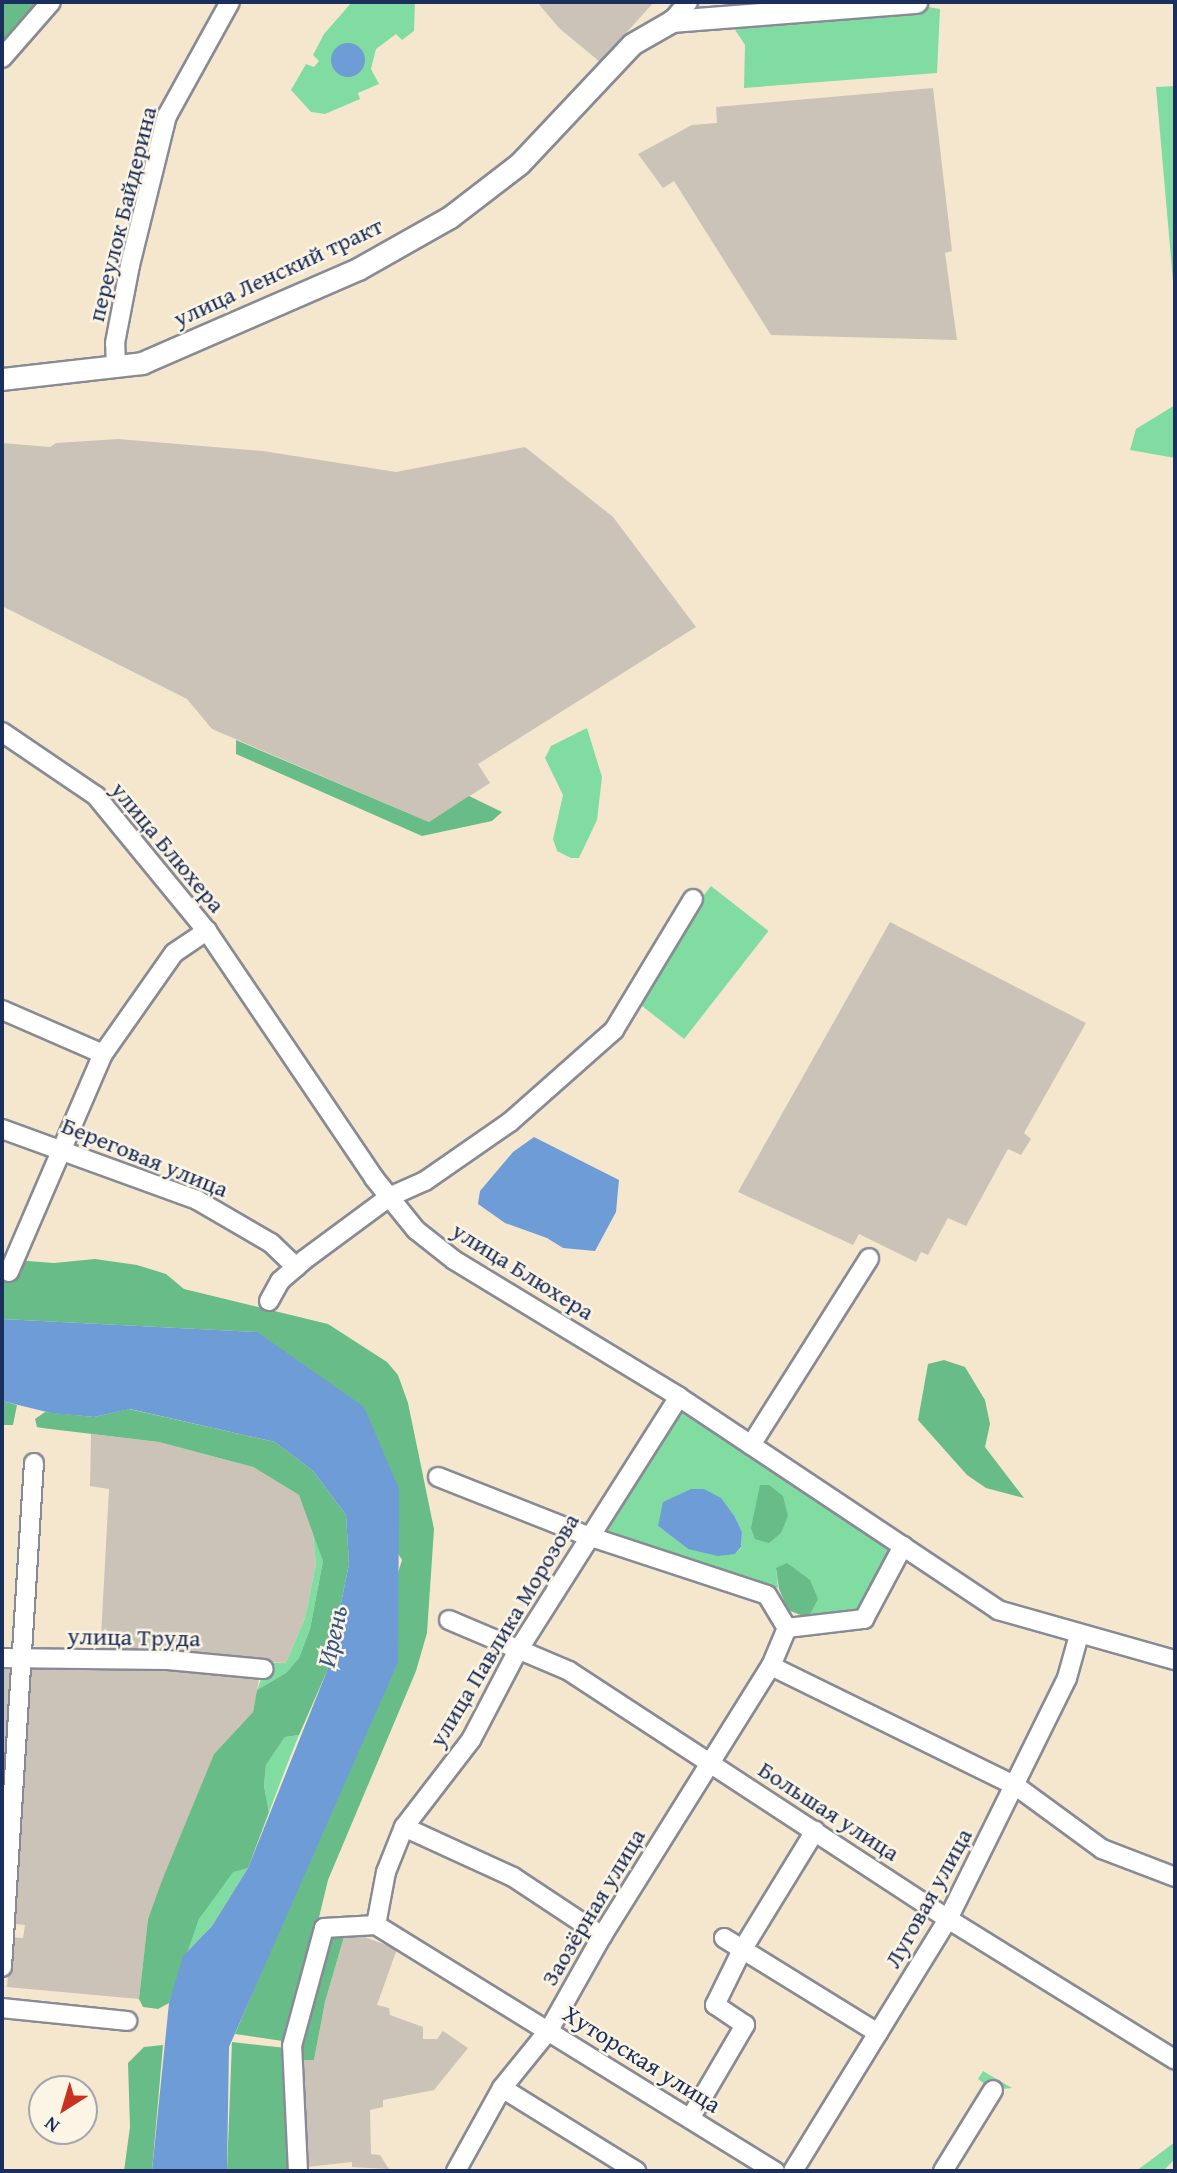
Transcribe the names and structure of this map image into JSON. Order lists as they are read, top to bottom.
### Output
{
  "streets": {
    "main road": ["улица Ленский тракт"],
    "street": [
      "переулок Байдерина",
      "улица Блюхера",
      "Береговая улица",
      "улица Павлика Морозова",
      "улица Труда",
      "Большая улица",
      "Луговая улица",
      "Заозёрная улица",
      "Хуторская улица"
    ]
  },
  "crossings": [
    ["переулок Байдерина", "улица Ленский тракт"],
    ["улица Блюхера", "улица Павлика Морозова"],
    ["улица Блюхера", "Луговая улица"],
    ["улица Павлика Морозова", "Большая улица"],
    ["улица Павлика Морозова", "Хуторская улица"],
    ["Большая улица", "Луговая улица"],
    ["Большая улица", "Заозёрная улица"],
    ["Заозёрная улица", "Хуторская улица"]
  ],
  "water": ["Ирень"],
  "north": "bottom left"
}
